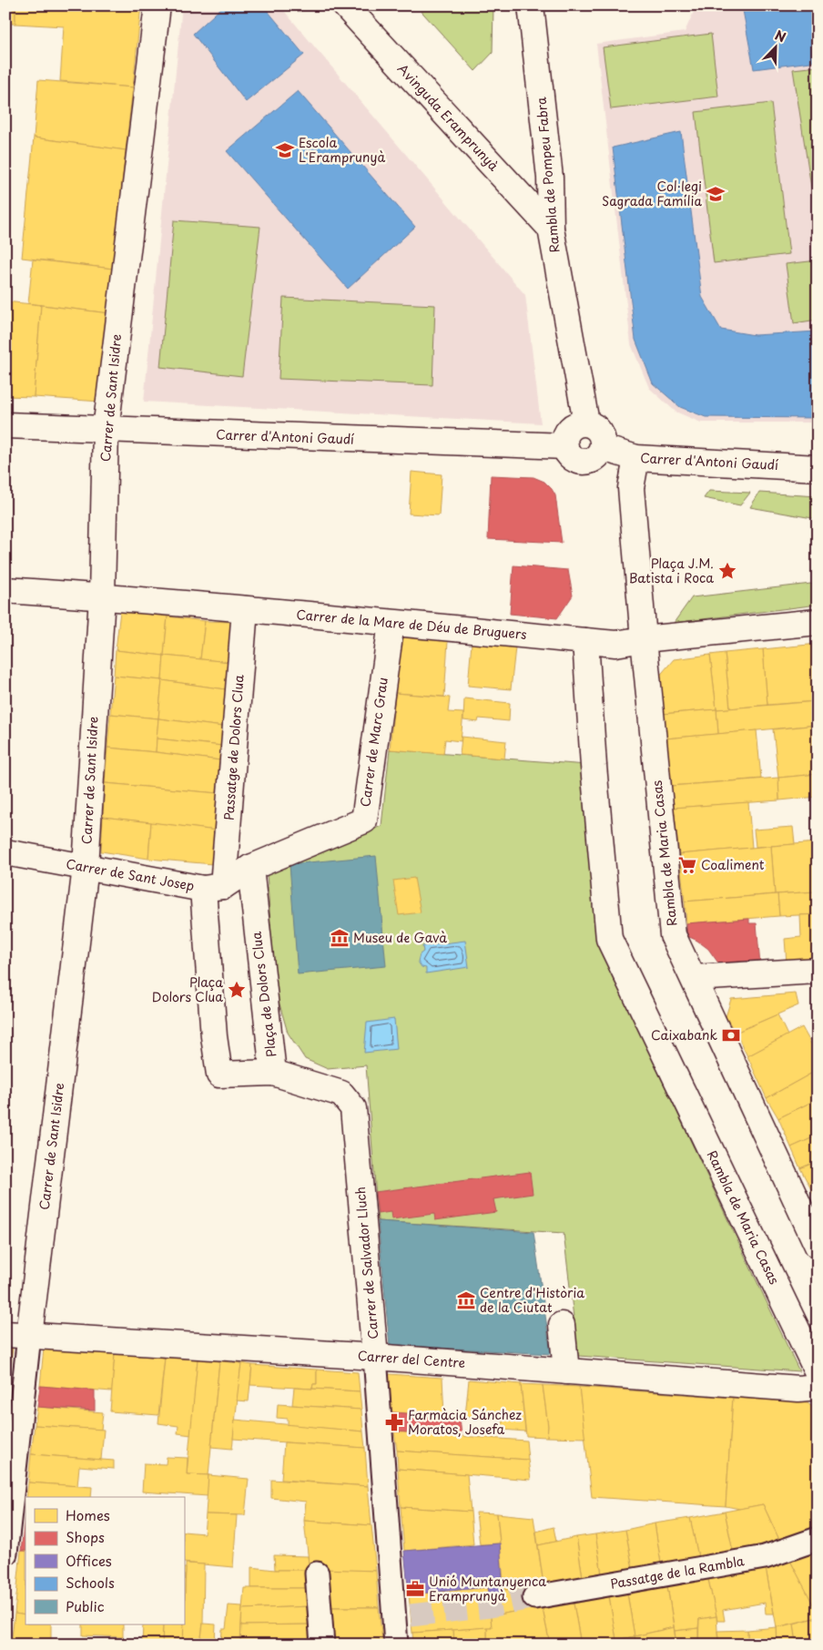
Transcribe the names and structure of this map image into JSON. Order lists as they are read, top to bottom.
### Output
{
  "streets": {
    "street": [
      "Avinguda Eramprunyà",
      "Rambla de Pompeu Fabra",
      "Carrer de Sant Isidre",
      "Carrer d'Antoni Gaudí",
      "Carrer de la Mare de Déu de Bruguers",
      "Carrer de Marc Grau",
      "Passatge de Dolors Clua",
      "Rambla de Maria Casas",
      "Carrer de Sant Josep",
      "Plaça de Dolors Clua",
      "Carrer de Salvador Lluch",
      "Carrer del Centre",
      "Passatge de la Rambla"
    ]
  },
  "crossings": [
    ["Avinguda Eramprunyà", "Rambla de Pompeu Fabra"],
    ["Rambla de Pompeu Fabra", "Carrer d'Antoni Gaudí"],
    ["Carrer de Sant Isidre", "Carrer d'Antoni Gaudí"],
    ["Carrer de Sant Isidre", "Carrer de la Mare de Déu de Bruguers"],
    ["Carrer de Sant Isidre", "Carrer de Sant Josep"],
    ["Carrer de Sant Isidre", "Carrer del Centre"],
    ["Carrer d'Antoni Gaudí", "Rambla de Maria Casas"],
    ["Carrer de la Mare de Déu de Bruguers", "Carrer de Marc Grau"],
    ["Carrer de la Mare de Déu de Bruguers", "Passatge de Dolors Clua"],
    ["Carrer de la Mare de Déu de Bruguers", "Rambla de Maria Casas"],
    ["Carrer de Marc Grau", "Plaça de Dolors Clua"],
    ["Passatge de Dolors Clua", "Carrer de Sant Josep"],
    ["Passatge de Dolors Clua", "Plaça de Dolors Clua"],
    ["Carrer de Sant Josep", "Plaça de Dolors Clua"],
    ["Plaça de Dolors Clua", "Carrer de Salvador Lluch"],
    ["Carrer de Salvador Lluch", "Carrer del Centre"]
  ],
  "places": {
    "school or university": ["Escola L'Eramprunyà", "Col·legi Sagrada Família"],
    "place": ["Plaça J.M. Batista i Roca", "Plaça Dolors Clua"],
    "supermarket": ["Coaliment"],
    "museum": ["Museu de Gavà", "Centre d'Història de la Ciutat"],
    "bank": ["Caixabank"],
    "pharmacy": ["Farmàcia Sánchez Moratos, Josefa"],
    "office": ["Unió Muntanyenca Eramprunyà"]
  },
  "legend": [
    "Homes",
    "Shops",
    "Offices",
    "Schools",
    "Public"
  ],
  "north": "top right"
}
